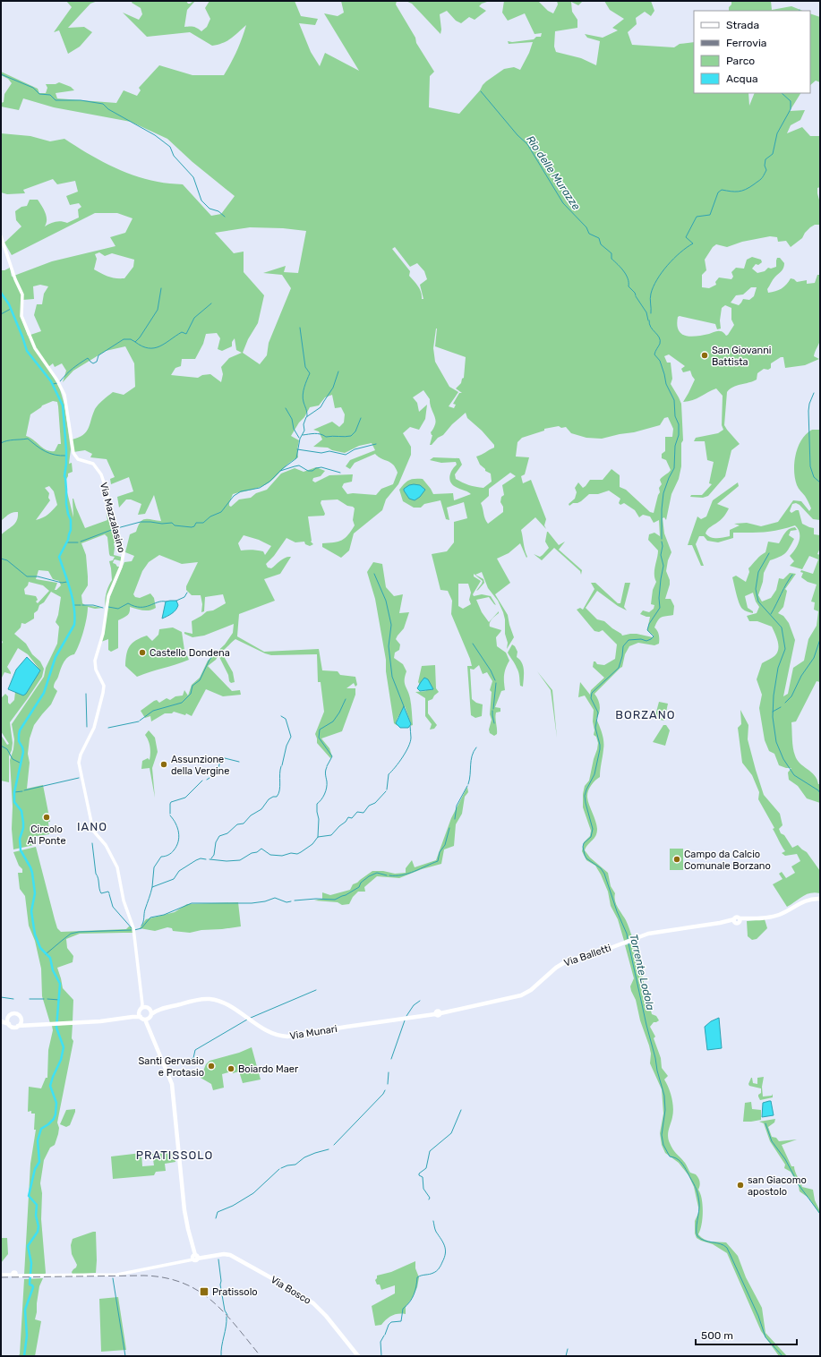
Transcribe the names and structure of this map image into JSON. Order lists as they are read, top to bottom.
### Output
{
  "streets": {
    "main road": [
      "Via Mazzalasino",
      "Via Balletti",
      "Via Munari",
      "Via Bosco"
    ]
  },
  "crossings": [
    ["Via Mazzalasino", "Via Munari"],
    ["Via Balletti", "Via Munari"]
  ],
  "districts": ["BORZANO", "IANO", "PRATISSOLO"],
  "water": ["Rio delle Murazze", "Torrente Lodola"],
  "places": {
    "other": [
      "San Giovanni Battista",
      "Castello Dondena",
      "Assunzione della Vergine",
      "Circolo Al Ponte",
      "Campo da Calcio Comunale Borzano",
      "Santi Gervasio e Protasio",
      "Boiardo Maer",
      "san Giacomo apostolo"
    ],
    "transit": ["Pratissolo"]
  },
  "legend": [
    "Strada",
    "Ferrovia",
    "Parco",
    "Acqua"
  ],
  "scale_bar": "500 m"
}
